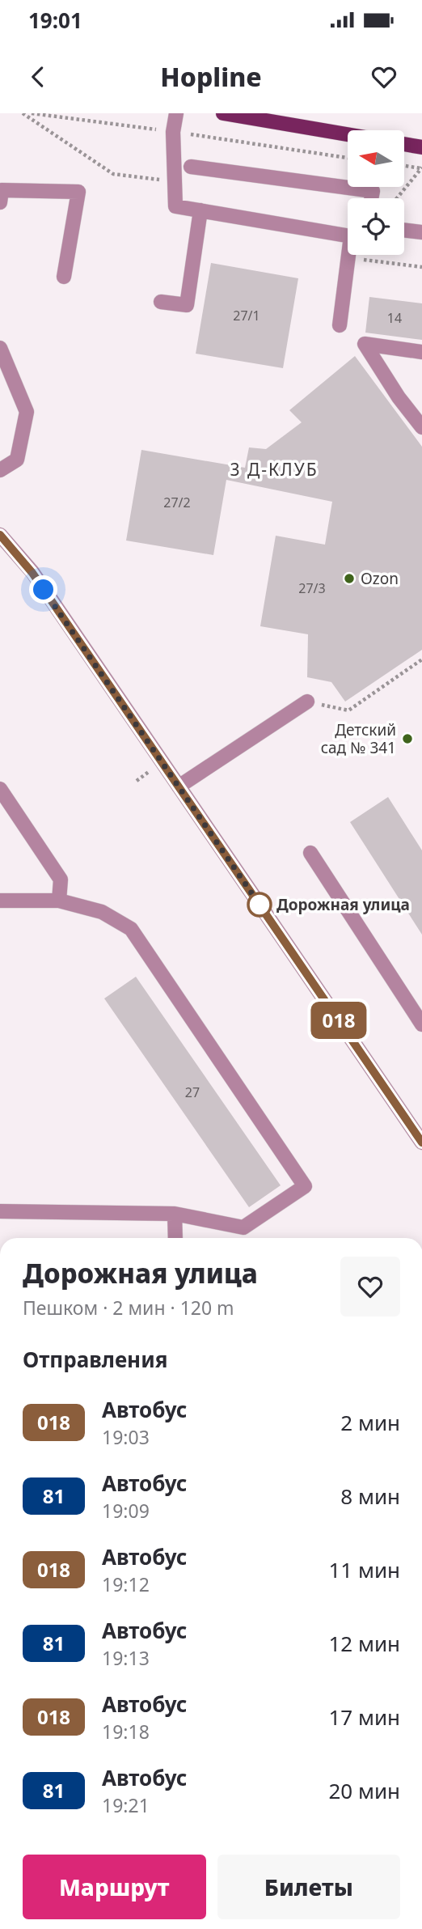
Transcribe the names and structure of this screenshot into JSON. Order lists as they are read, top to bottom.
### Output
{
  "districts": ["3 Д-КЛУБ"],
  "places": ["Ozon", "Детский сад № 341", "Дорожная улица"],
  "lines": ["bus line 018"],
  "house_numbers": [
    "27/1",
    "14",
    "27/2",
    "27/3",
    "27"
  ],
  "north": "left",
  "page": {
    "status": "19:01",
    "header": "Hopline",
    "on_map": "018",
    "heading": [
      ["Дорожная улица", "Пешком · 2 мин · 120 m"],
      "Отправления"
    ],
    "list": [
      {
        "mark": "018",
        "name": "Автобус",
        "note": "19:03",
        "value": "2 мин"
      },
      {
        "mark": "81",
        "name": "Автобус",
        "note": "19:09",
        "value": "8 мин"
      },
      {
        "mark": "018",
        "name": "Автобус",
        "note": "19:12",
        "value": "11 мин"
      },
      {
        "mark": "81",
        "name": "Автобус",
        "note": "19:13",
        "value": "12 мин"
      },
      {
        "mark": "018",
        "name": "Автобус",
        "note": "19:18",
        "value": "17 мин"
      },
      {
        "mark": "81",
        "name": "Автобус",
        "note": "19:21",
        "value": "20 мин"
      }
    ],
    "buttons": ["Маршрут", "Билеты"]
  }
}
